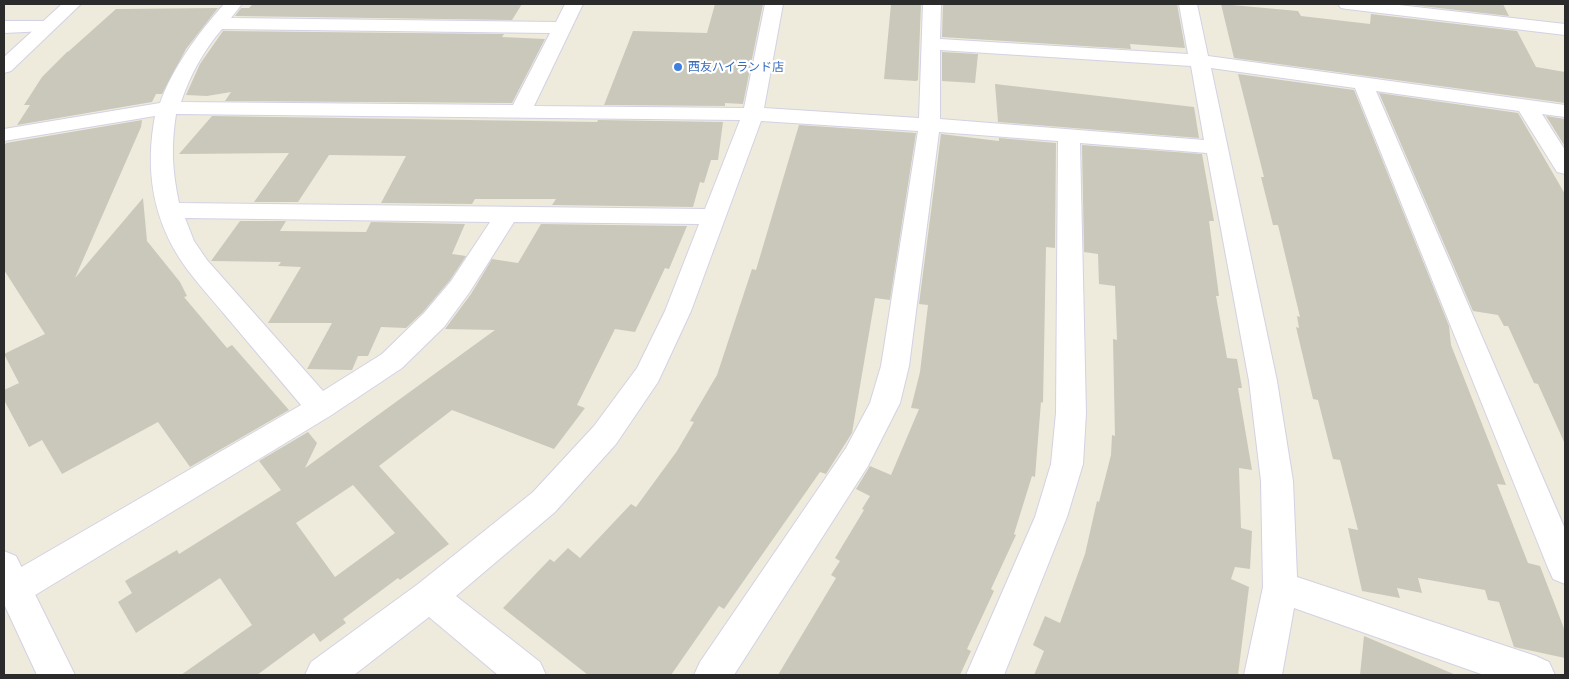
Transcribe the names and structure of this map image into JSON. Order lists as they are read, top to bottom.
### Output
{
  "places": ["西友ハイランド店"]
}
